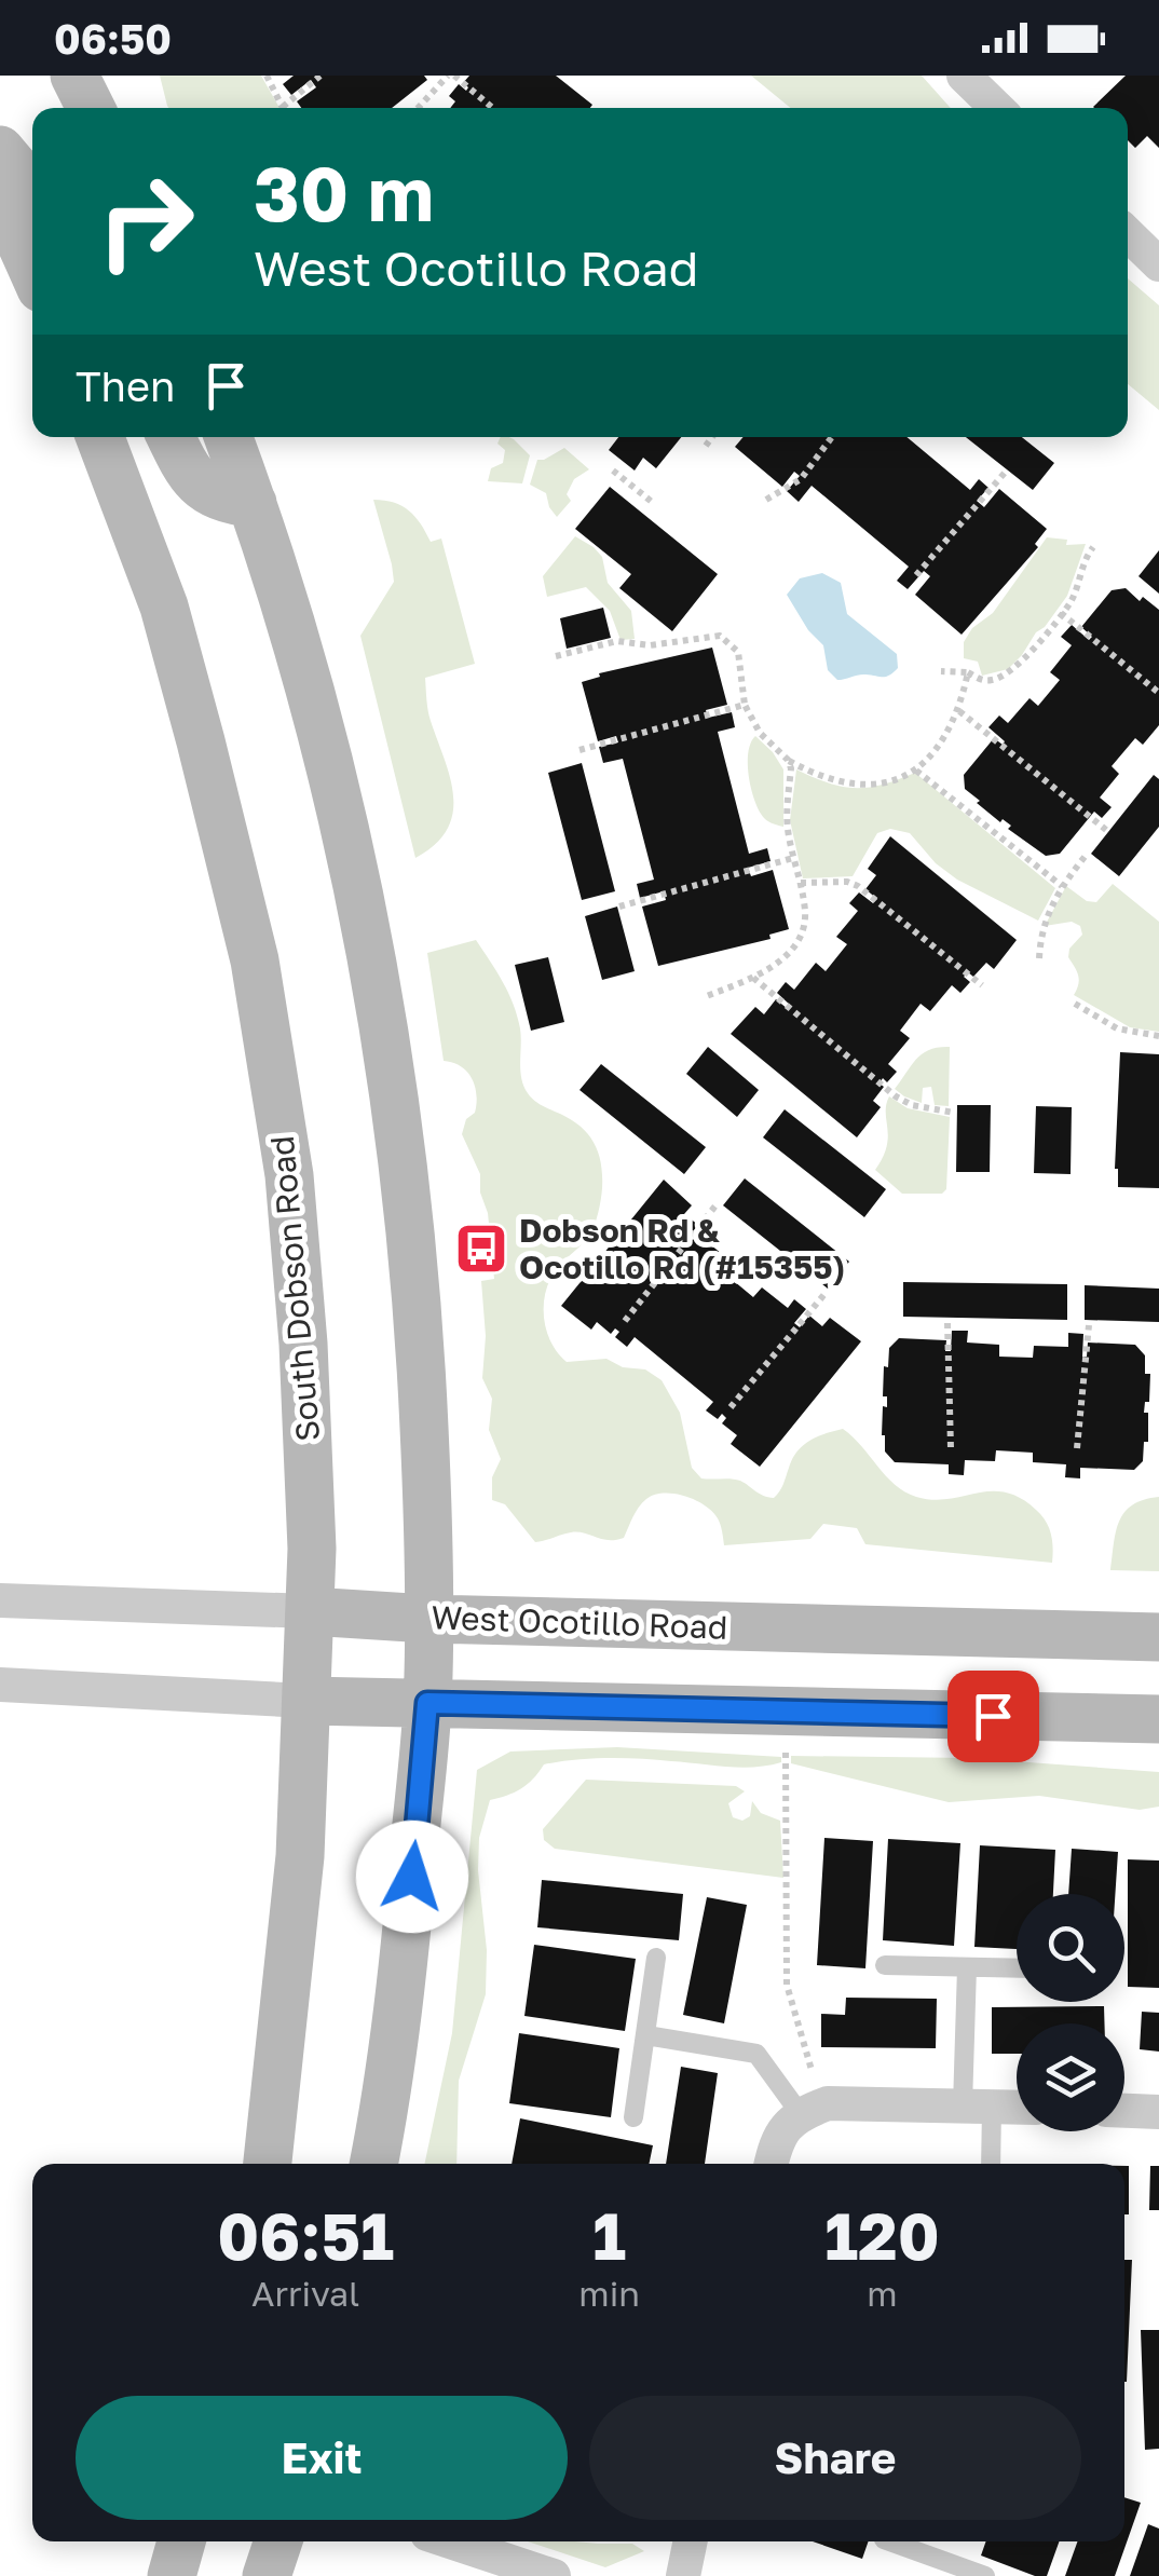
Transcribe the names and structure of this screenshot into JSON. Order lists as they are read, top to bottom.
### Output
{
  "streets": {
    "main road": ["South Dobson Road", "West Ocotillo Road"]
  },
  "crossings": [
    ["South Dobson Road", "West Ocotillo Road"]
  ],
  "places": {
    "bus stop": ["Dobson Rd & Ocotillo Rd (#15355)"]
  },
  "page": {
    "status": "06:50",
    "turn": ["30 m", "West Ocotillo Road"],
    "then": "Then",
    "eta": [
      "06:51",
      "Arrival",
      "1",
      "min",
      "120",
      "m"
    ],
    "buttons": ["Exit", "Share"]
  }
}
